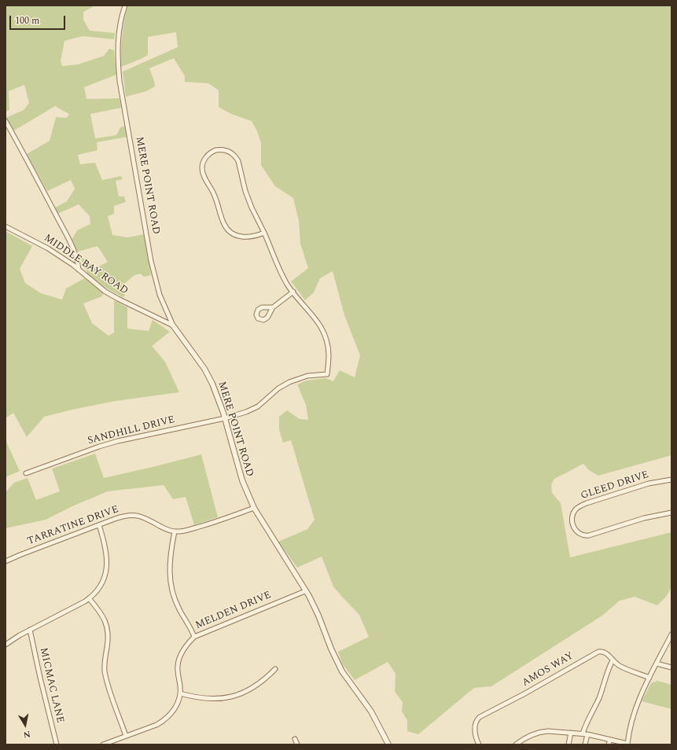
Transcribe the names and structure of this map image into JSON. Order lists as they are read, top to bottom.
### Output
{
  "streets": {
    "street": [
      "MERE POINT ROAD",
      "MIDDLE BAY ROAD",
      "SANDHILL DRIVE",
      "GLEED DRIVE",
      "TARRATINE DRIVE",
      "MELDEN DRIVE",
      "AMOS WAY",
      "MICMAC LANE"
    ]
  },
  "crossings": [
    ["MERE POINT ROAD", "MIDDLE BAY ROAD"],
    ["MERE POINT ROAD", "SANDHILL DRIVE"],
    ["MERE POINT ROAD", "TARRATINE DRIVE"],
    ["MERE POINT ROAD", "MELDEN DRIVE"]
  ],
  "scale_bar": "100 m",
  "north": "bottom"
}
